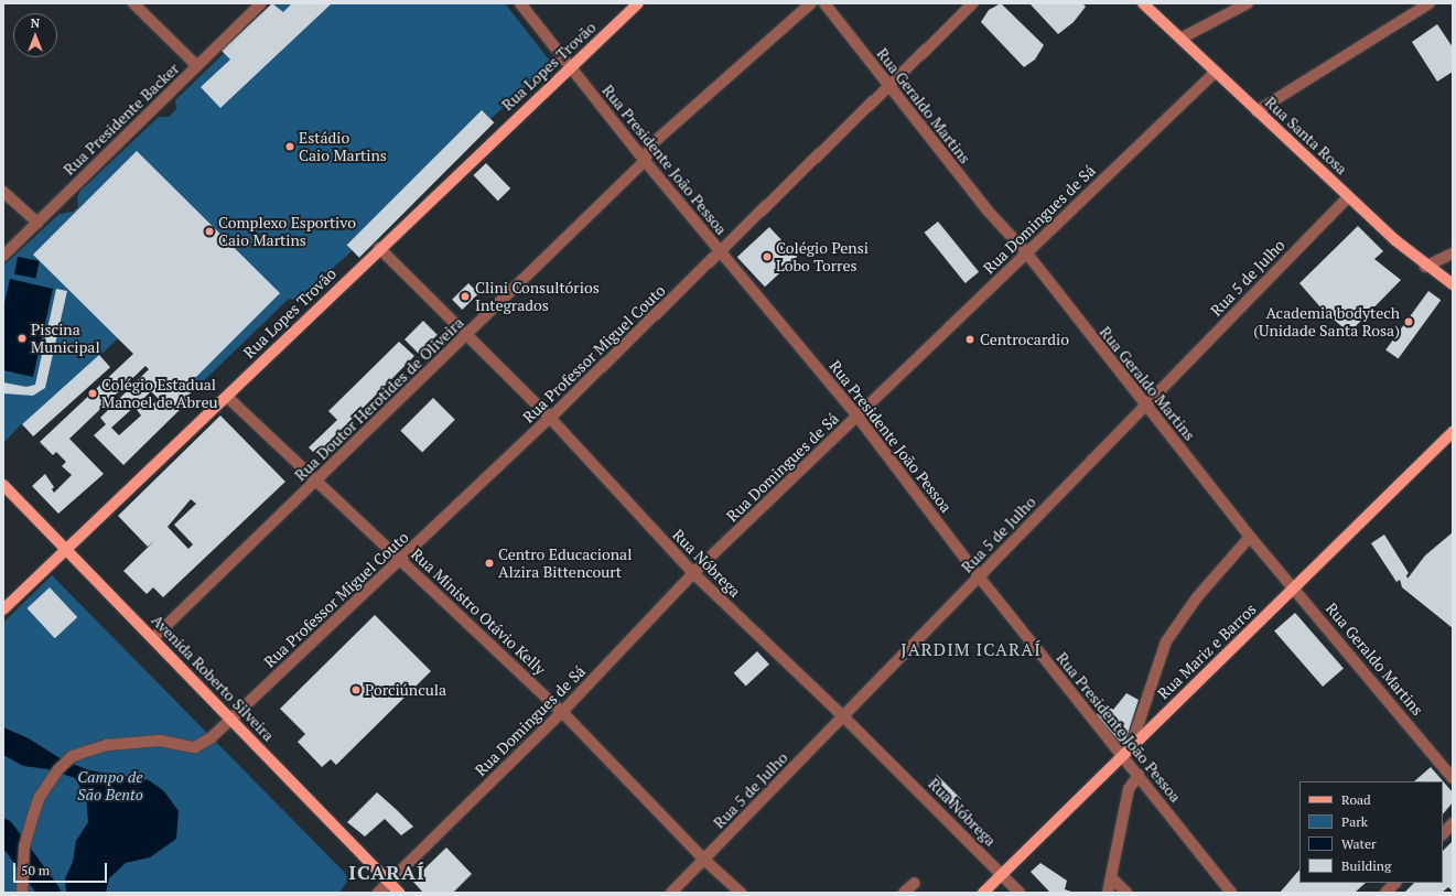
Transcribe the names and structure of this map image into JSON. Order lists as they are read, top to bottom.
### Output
{
  "streets": {
    "main road": [
      "Rua Lopes Trovão",
      "Rua Santa Rosa",
      "Rua Mariz e Barros",
      "Avenida Roberto Silveira"
    ],
    "street": [
      "Rua Geraldo Martins",
      "Rua Presidente Backer",
      "Rua Presidente João Pessoa",
      "Rua Domingues de Sá",
      "Rua 5 de Julho",
      "Rua Professor Miguel Couto",
      "Rua Doutor Herotides de Oliveira",
      "Rua Nóbrega",
      "Rua Ministro Otávio Kelly"
    ]
  },
  "crossings": [
    ["Rua Lopes Trovão", "Rua Presidente João Pessoa"],
    ["Rua Lopes Trovão", "Rua Nóbrega"],
    ["Rua Lopes Trovão", "Rua Ministro Otávio Kelly"],
    ["Rua Lopes Trovão", "Avenida Roberto Silveira"],
    ["Rua Geraldo Martins", "Rua Domingues de Sá"],
    ["Rua Geraldo Martins", "Rua 5 de Julho"],
    ["Rua Geraldo Martins", "Rua Professor Miguel Couto"],
    ["Rua Geraldo Martins", "Rua Mariz e Barros"],
    ["Rua Santa Rosa", "Rua Domingues de Sá"],
    ["Rua Santa Rosa", "Rua 5 de Julho"],
    ["Rua Presidente João Pessoa", "Rua Domingues de Sá"],
    ["Rua Presidente João Pessoa", "Rua 5 de Julho"],
    ["Rua Presidente João Pessoa", "Rua Professor Miguel Couto"],
    ["Rua Presidente João Pessoa", "Rua Doutor Herotides de Oliveira"],
    ["Rua Presidente João Pessoa", "Rua Mariz e Barros"],
    ["Rua Domingues de Sá", "Rua Nóbrega"],
    ["Rua Domingues de Sá", "Rua Ministro Otávio Kelly"],
    ["Rua Domingues de Sá", "Avenida Roberto Silveira"],
    ["Rua 5 de Julho", "Rua Nóbrega"],
    ["Rua 5 de Julho", "Rua Ministro Otávio Kelly"],
    ["Rua Professor Miguel Couto", "Rua Nóbrega"],
    ["Rua Professor Miguel Couto", "Rua Ministro Otávio Kelly"],
    ["Rua Professor Miguel Couto", "Avenida Roberto Silveira"],
    ["Rua Doutor Herotides de Oliveira", "Rua Nóbrega"],
    ["Rua Doutor Herotides de Oliveira", "Rua Ministro Otávio Kelly"],
    ["Rua Doutor Herotides de Oliveira", "Avenida Roberto Silveira"],
    ["Rua Nóbrega", "Rua Mariz e Barros"]
  ],
  "districts": ["JARDIM ICARAÍ", "ICARAÍ"],
  "parks": ["Campo de São Bento"],
  "places": [
    "Estádio Caio Martins",
    "Complexo Esportivo Caio Martins",
    "Colégio Pensi Lobo Torres",
    "Clini Consultórios Integrados",
    "Academia bodytech (Unidade Santa Rosa)",
    "Piscina Municipal",
    "Centrocardio",
    "Colégio Estadual Manoel de Abreu",
    "Centro Educacional Alzira Bittencourt",
    "Porciúncula"
  ],
  "legend": [
    "Road",
    "Park",
    "Water",
    "Building"
  ],
  "scale_bar": "50 m",
  "north": "top"
}
